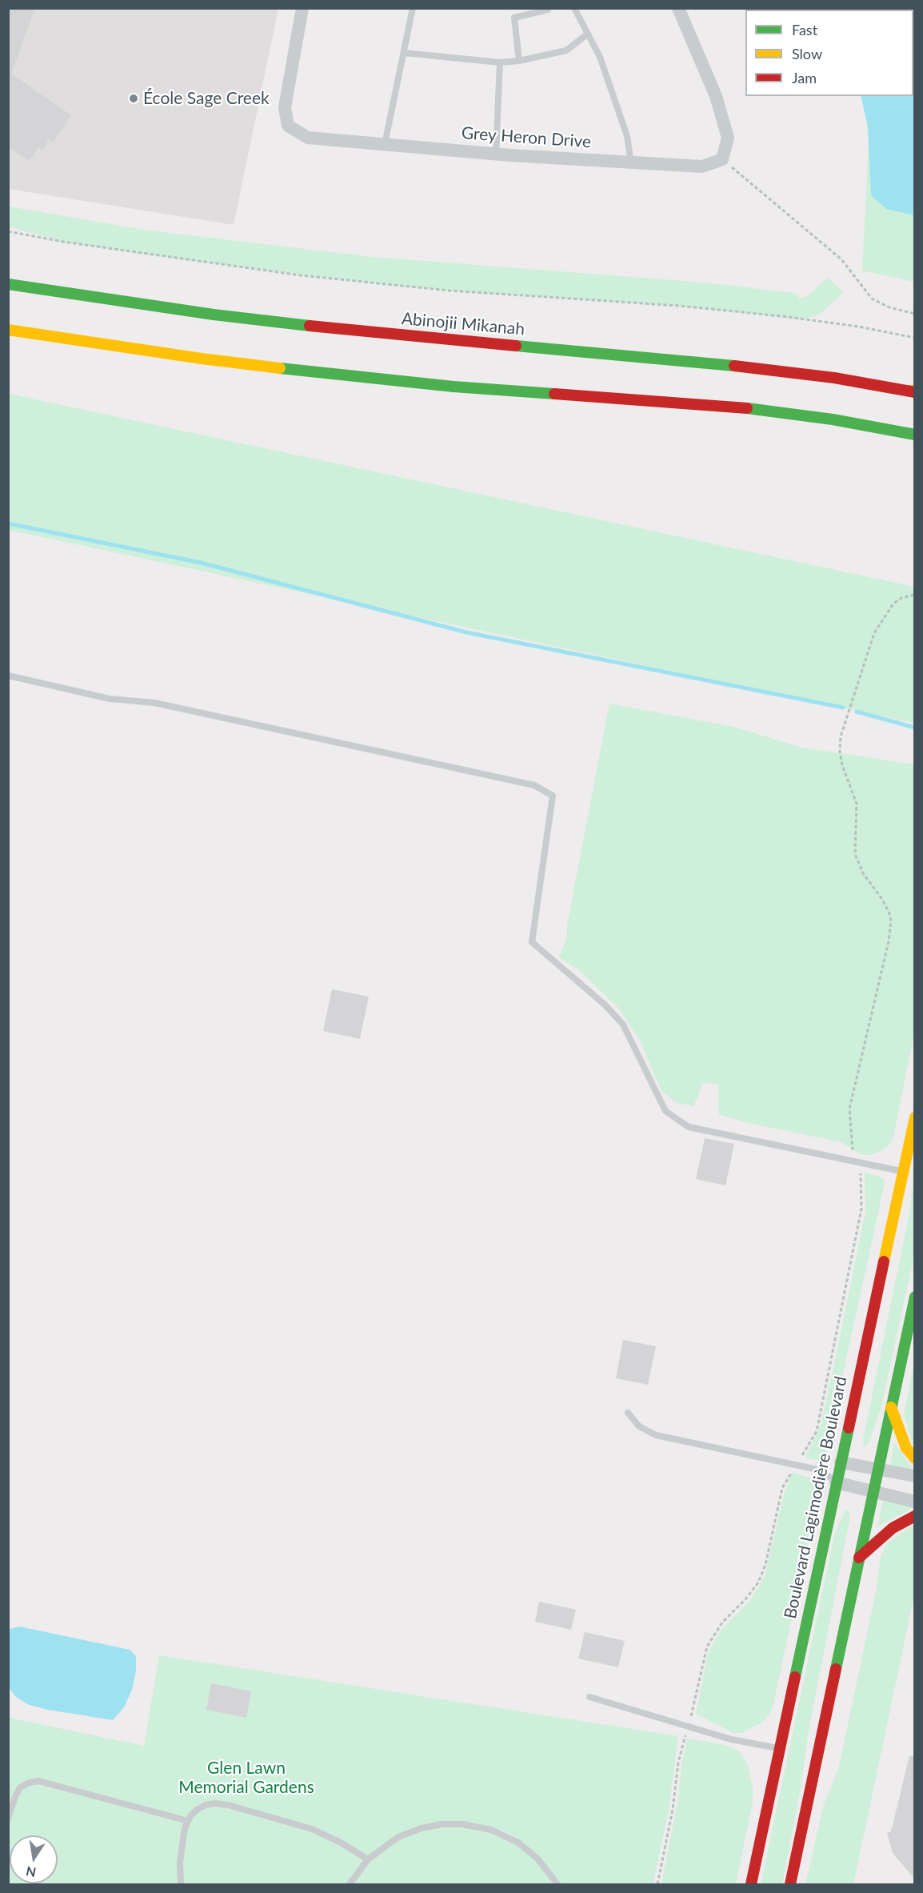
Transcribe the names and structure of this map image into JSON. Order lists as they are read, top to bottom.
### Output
{
  "streets": {
    "street": ["Grey Heron Drive", "Abinojii Mikanah", "Boulevard Lagimodière Boulevard"]
  },
  "parks": ["Glen Lawn Memorial Gardens"],
  "places": ["École Sage Creek"],
  "legend": ["Fast", "Slow", "Jam"],
  "north": "bottom"
}
